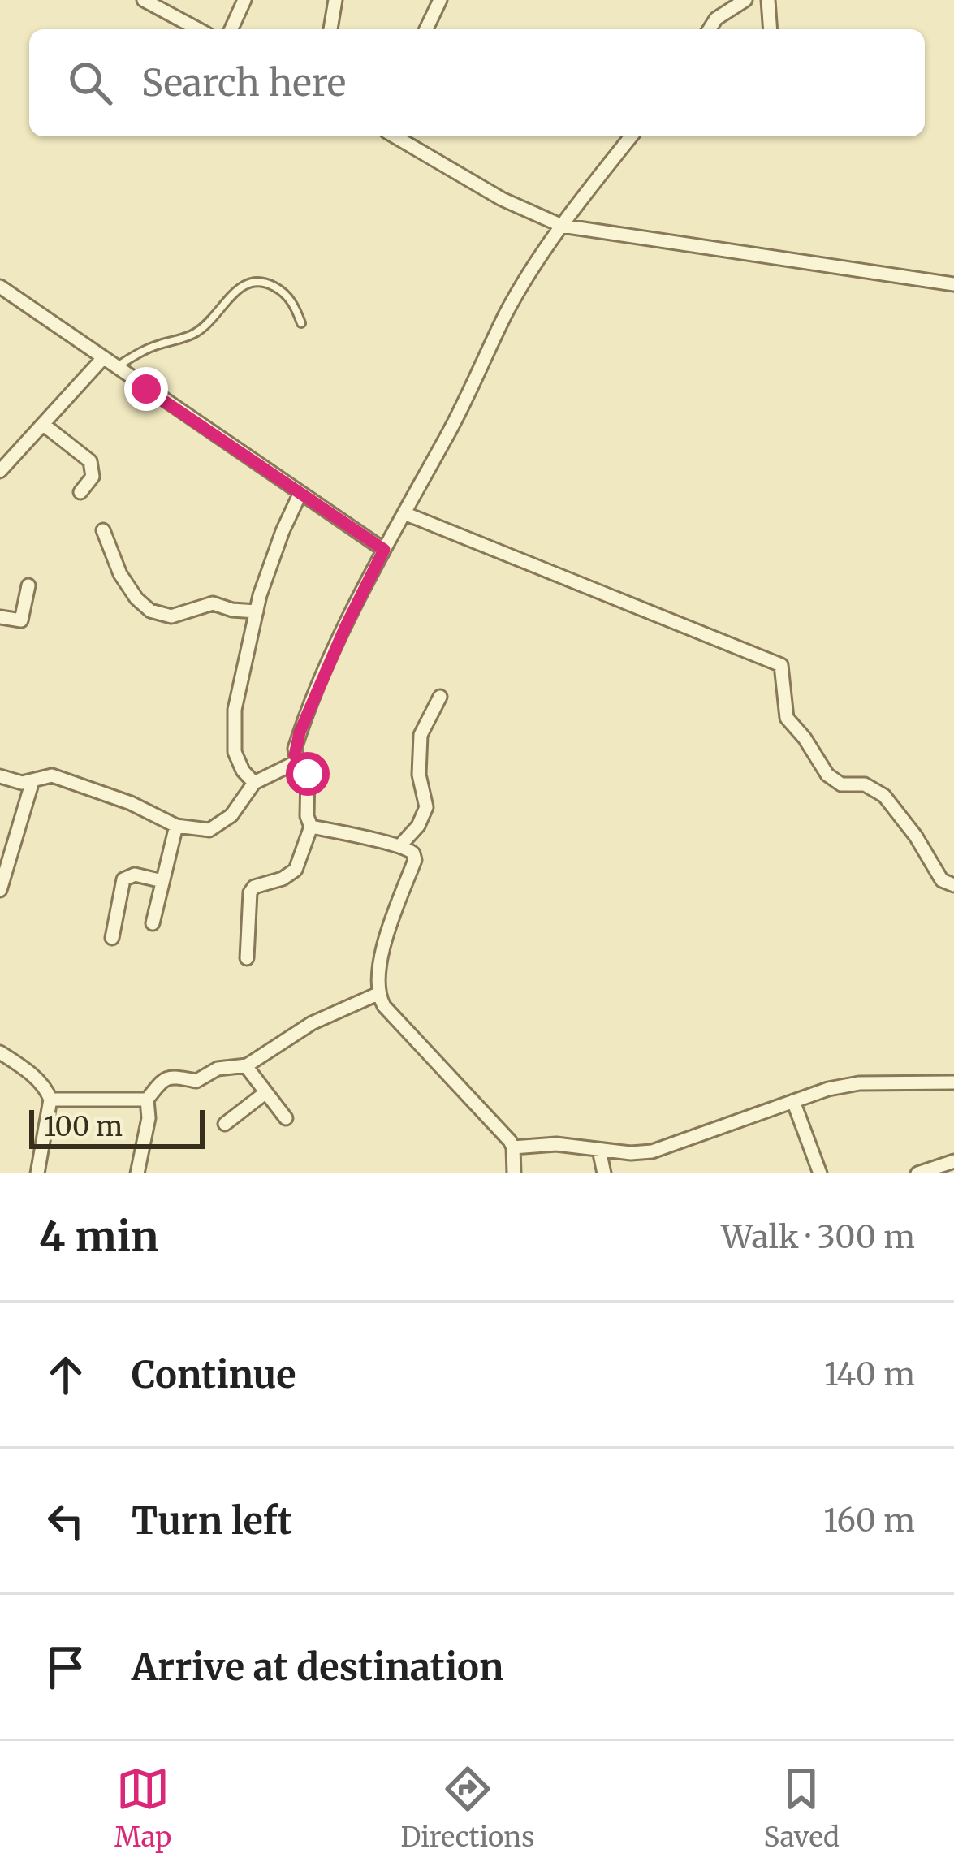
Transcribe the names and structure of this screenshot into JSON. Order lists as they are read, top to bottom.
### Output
{
  "scale_bar": "100 m",
  "page": {
    "search": "Search here",
    "scale": "100 m",
    "heading": ["4 min", "Walk · 300 m"],
    "list": [
      ["Continue", "140 m"],
      ["Turn left", "160 m"],
      "Arrive at destination"
    ],
    "nav": ["Map", "Directions", "Saved"]
  }
}
